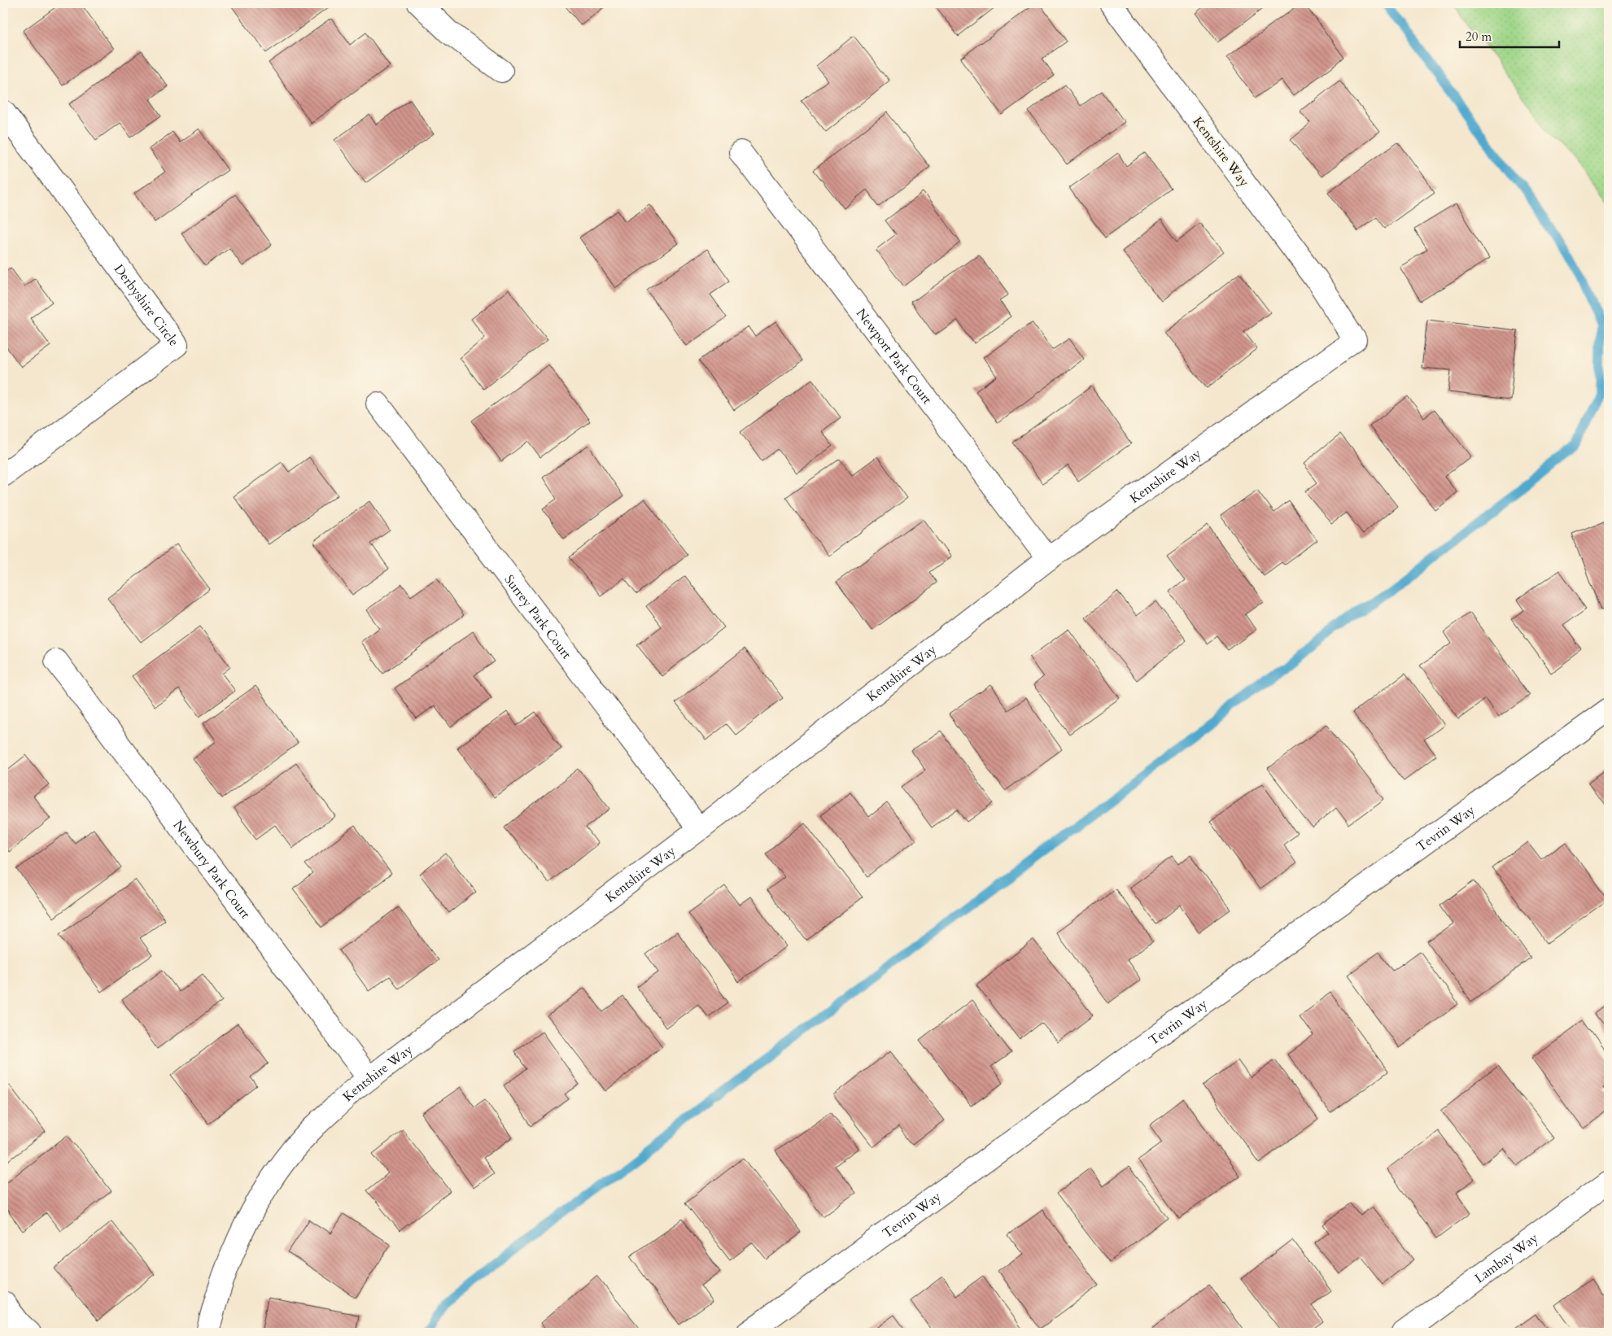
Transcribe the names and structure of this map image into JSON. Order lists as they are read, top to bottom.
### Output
{
  "streets": {
    "street": [
      "Kentshire Way",
      "Derbyshire Circle",
      "Newport Park Court",
      "Surrey Park Court",
      "Tevrin Way",
      "Newbury Park Court",
      "Lambay Way"
    ]
  },
  "crossings": [
    ["Kentshire Way", "Newport Park Court"],
    ["Kentshire Way", "Surrey Park Court"],
    ["Kentshire Way", "Newbury Park Court"]
  ],
  "scale_bar": "20 m"
}
